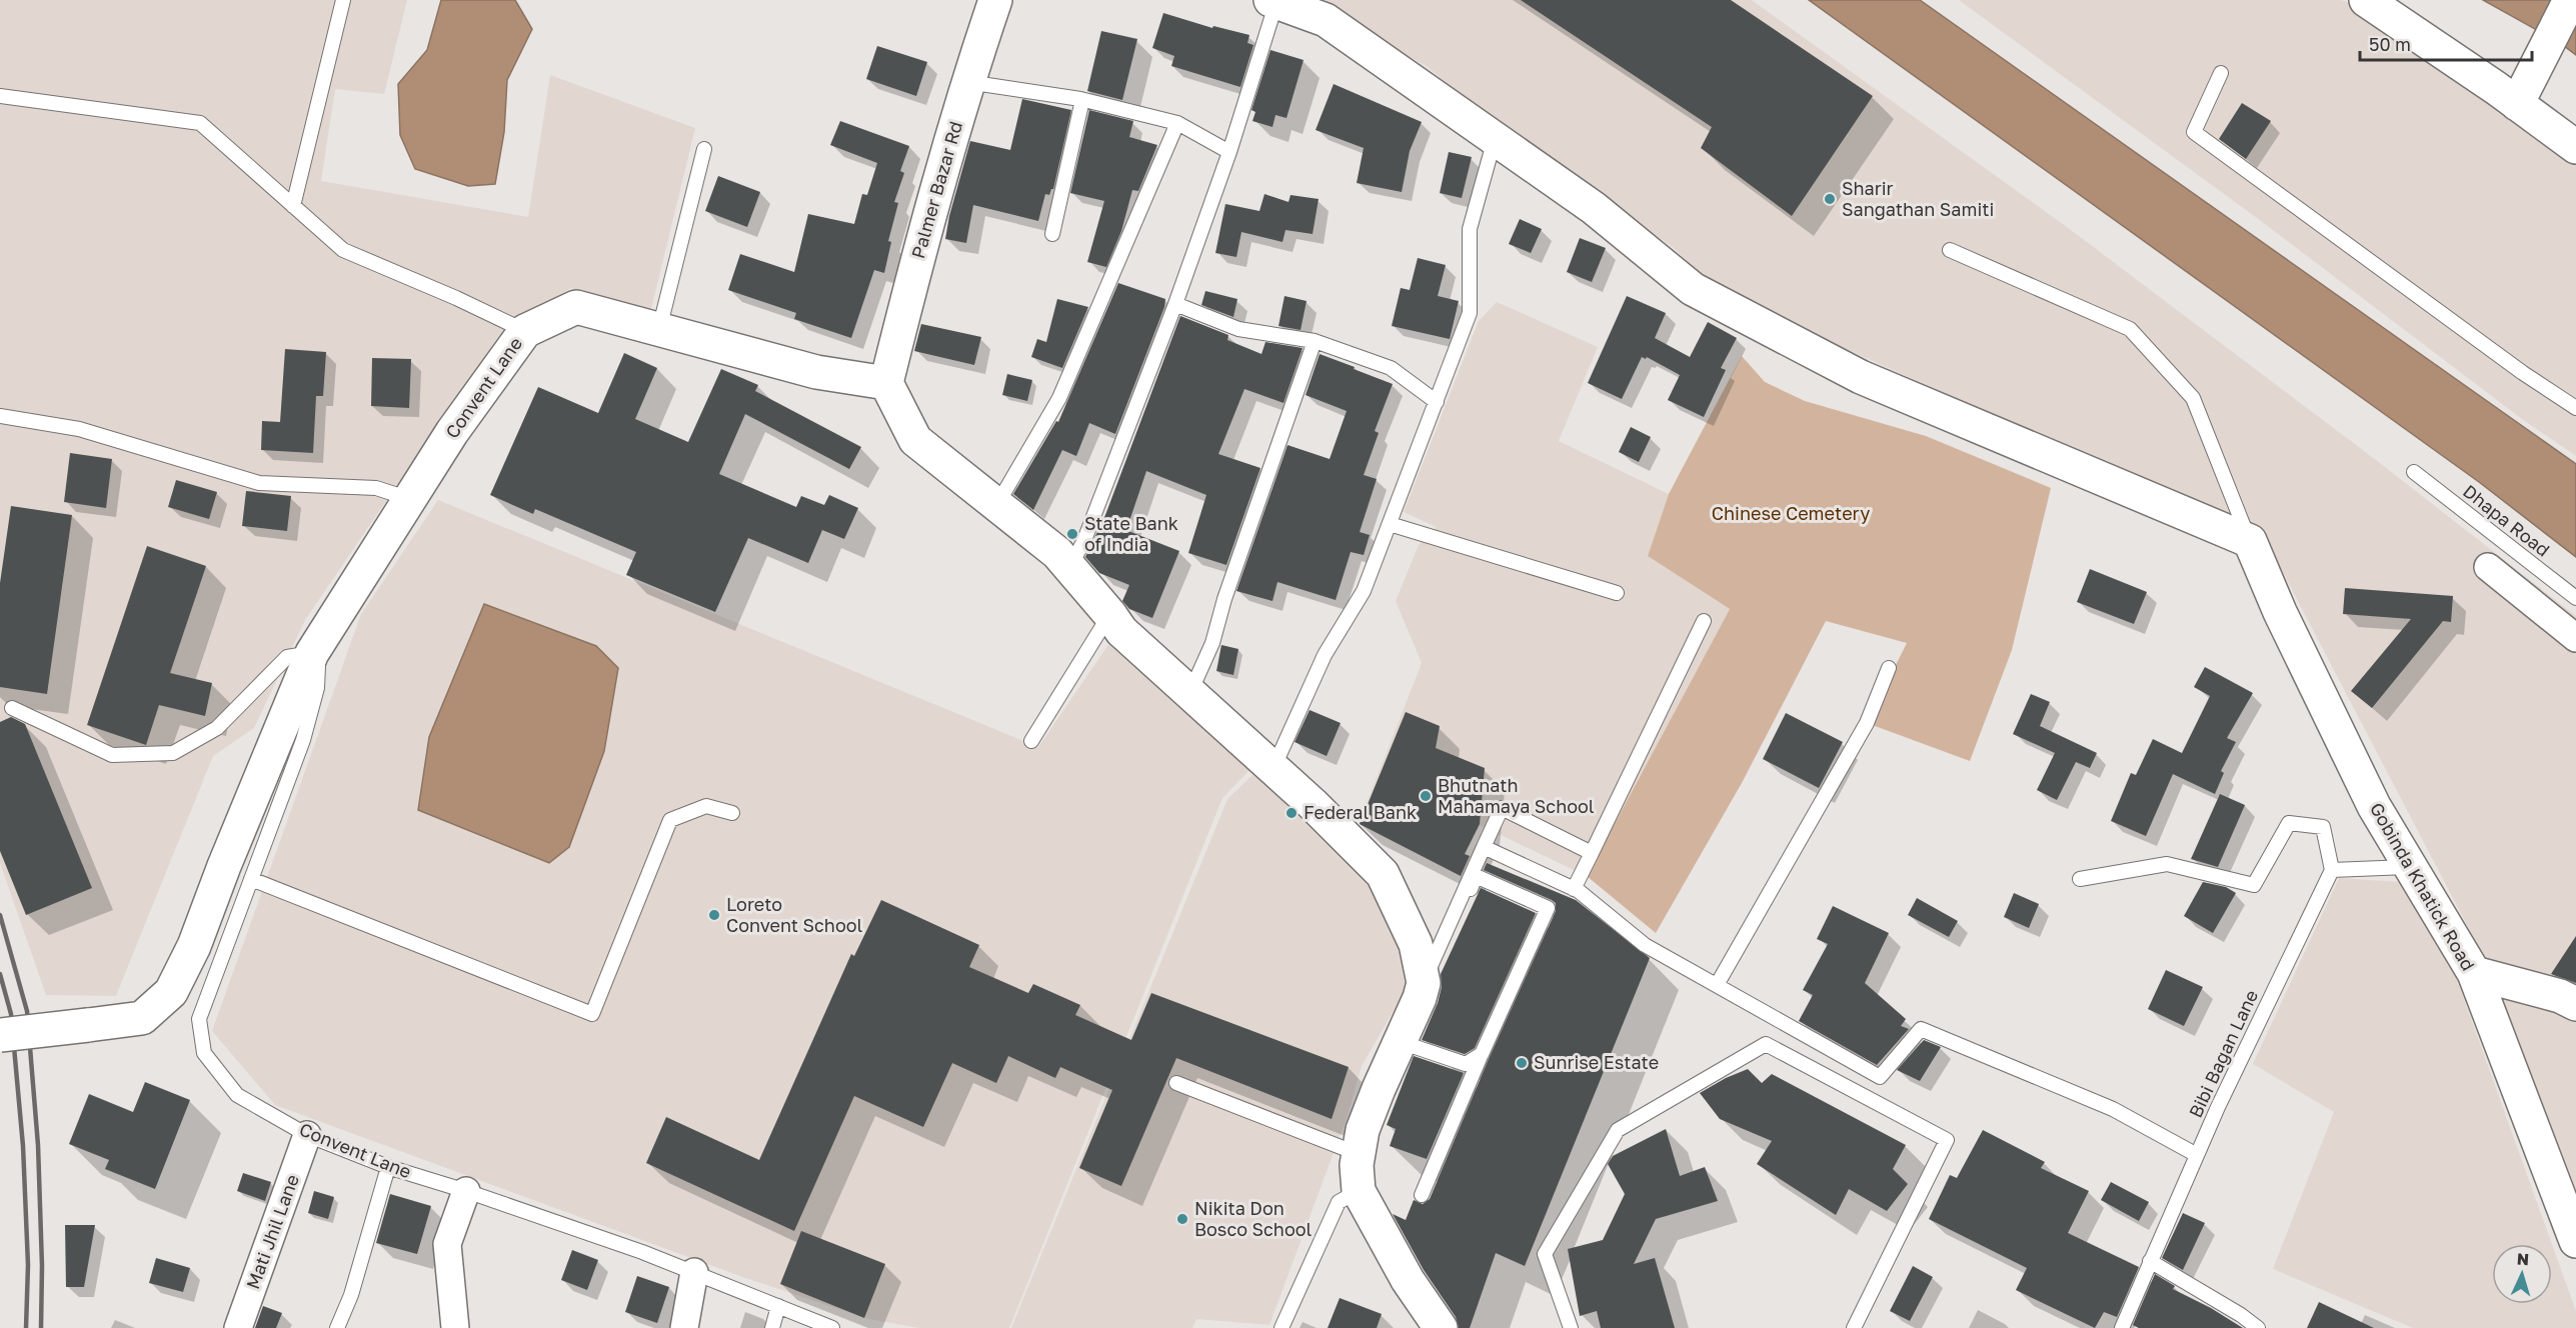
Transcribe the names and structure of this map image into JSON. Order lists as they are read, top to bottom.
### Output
{
  "streets": {
    "street": [
      "Palmer Bazar Rd",
      "Convent Lane",
      "Gobinda Khatick Road",
      "Mati Jhil Lane"
    ],
    "lane": ["Dhapa Road", "Bibi Bagan Lane"]
  },
  "crossings": [
    ["Palmer Bazar Rd", "Convent Lane"],
    ["Convent Lane", "Mati Jhil Lane"]
  ],
  "parks": ["Chinese Cemetery"],
  "places": [
    "Sharir Sangathan Samiti",
    "State Bank of India",
    "Bhutnath Mahamaya School",
    "Federal Bank",
    "Loreto Convent School",
    "Sunrise Estate",
    "Nikita Don Bosco School"
  ],
  "scale_bar": "50 m",
  "north": "top"
}
